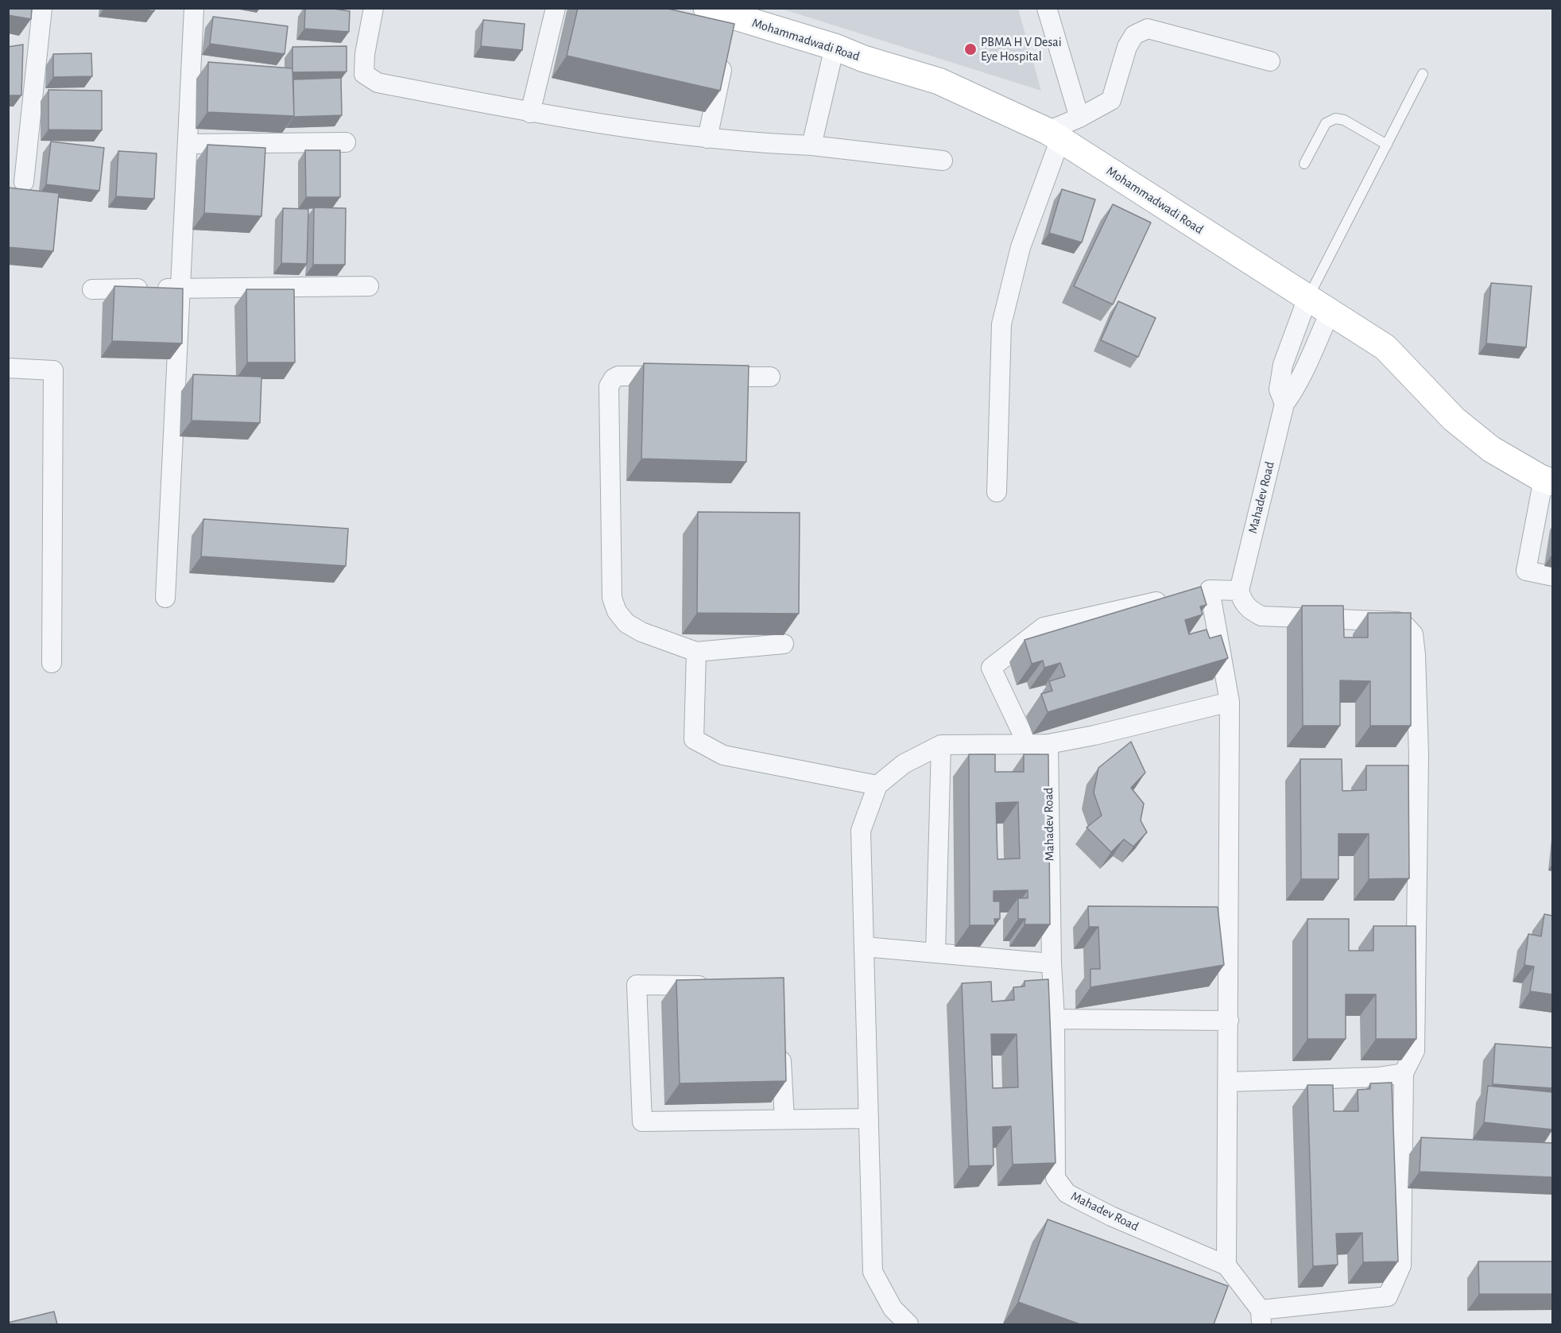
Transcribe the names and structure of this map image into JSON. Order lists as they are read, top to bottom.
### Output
{
  "streets": {
    "main road": ["Mohammadwadi Road"],
    "street": ["Mahadev Road"]
  },
  "crossings": [
    ["Mohammadwadi Road", "Mahadev Road"]
  ],
  "places": ["PBMA H V Desai Eye Hospital"]
}
